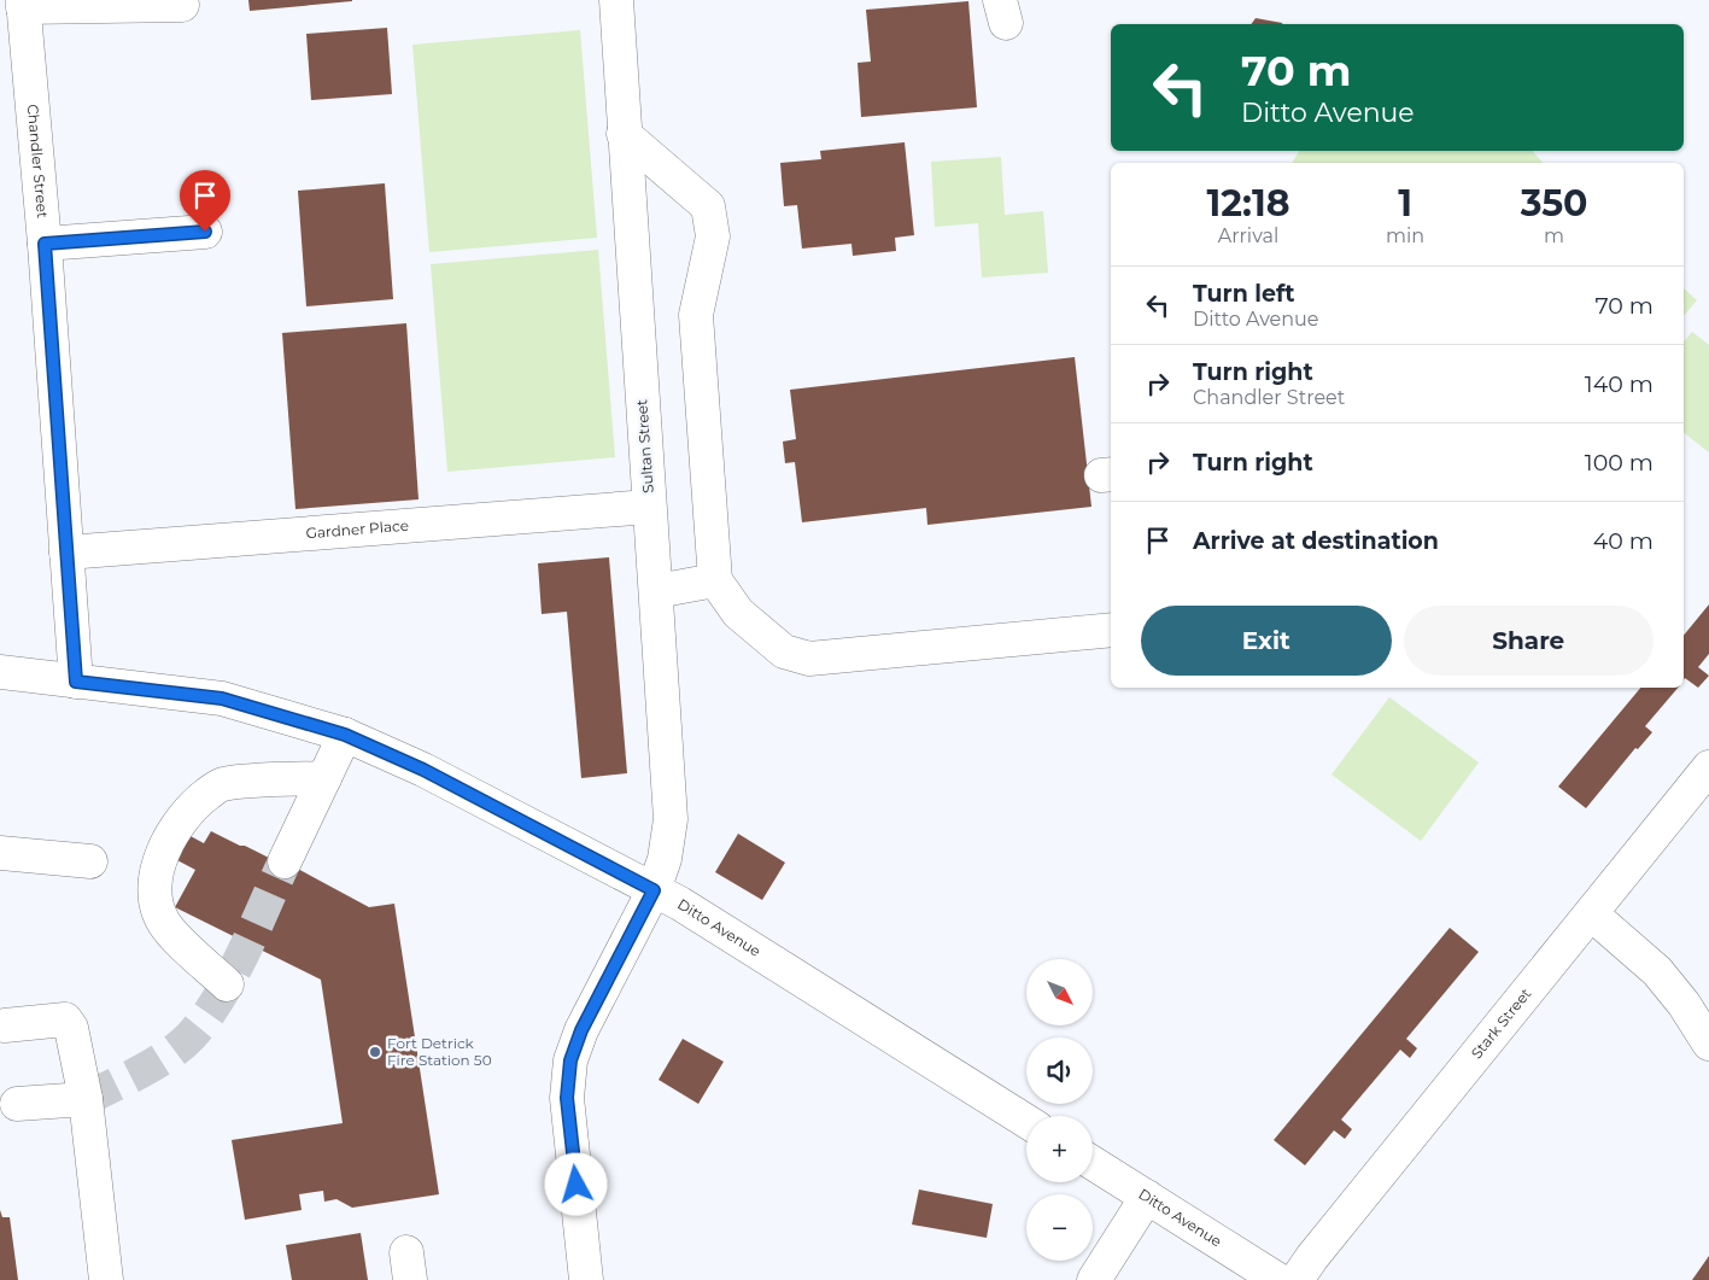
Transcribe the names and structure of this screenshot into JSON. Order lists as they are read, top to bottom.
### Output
{
  "streets": {
    "street": [
      "Chandler Street",
      "Sultan Street",
      "Gardner Place",
      "Ditto Avenue",
      "Stark Street"
    ]
  },
  "crossings": [
    ["Chandler Street", "Gardner Place"],
    ["Chandler Street", "Ditto Avenue"],
    ["Sultan Street", "Gardner Place"],
    ["Sultan Street", "Ditto Avenue"]
  ],
  "places": ["Fort Detrick Fire Station 50"],
  "north": "bottom right",
  "page": {
    "turn": ["70 m", "Ditto Avenue"],
    "eta": [
      "12:18",
      "Arrival",
      "1",
      "min",
      "350",
      "m"
    ],
    "list": [
      {
        "name": "Turn left",
        "note": "Ditto Avenue",
        "value": "70 m"
      },
      {
        "name": "Turn right",
        "note": "Chandler Street",
        "value": "140 m"
      },
      {
        "name": "Turn right",
        "value": "100 m"
      },
      {
        "name": "Arrive at destination",
        "value": "40 m"
      }
    ],
    "buttons": ["Exit", "Share"],
    "map_buttons": ["+", "−"]
  }
}
